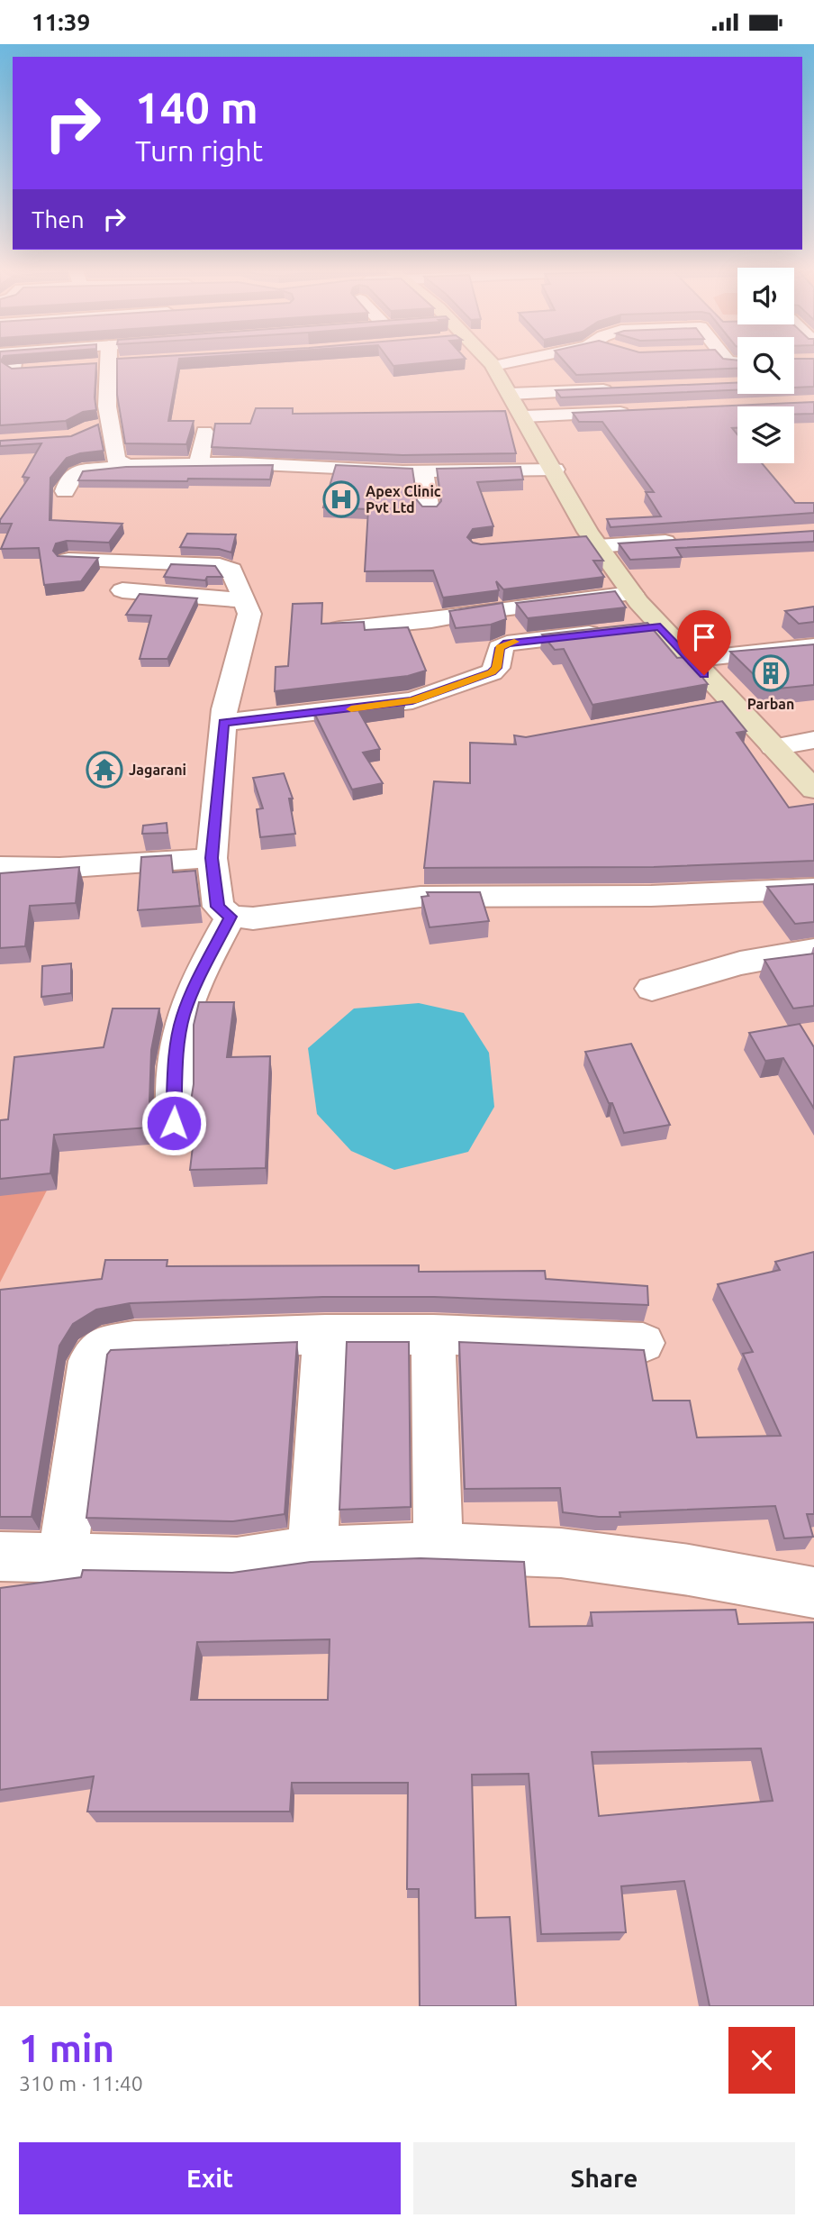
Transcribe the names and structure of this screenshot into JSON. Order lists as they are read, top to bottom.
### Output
{
  "places": {
    "hospital": ["Apex Clinic Pvt Ltd"],
    "building": ["Parban"],
    "temple": ["Jagarani"]
  },
  "page": {
    "status": "11:39",
    "turn": ["140 m", "Turn right"],
    "then": "Then",
    "heading": ["1 min", "310 m · 11:40"],
    "buttons": ["Exit", "Share"]
  }
}
